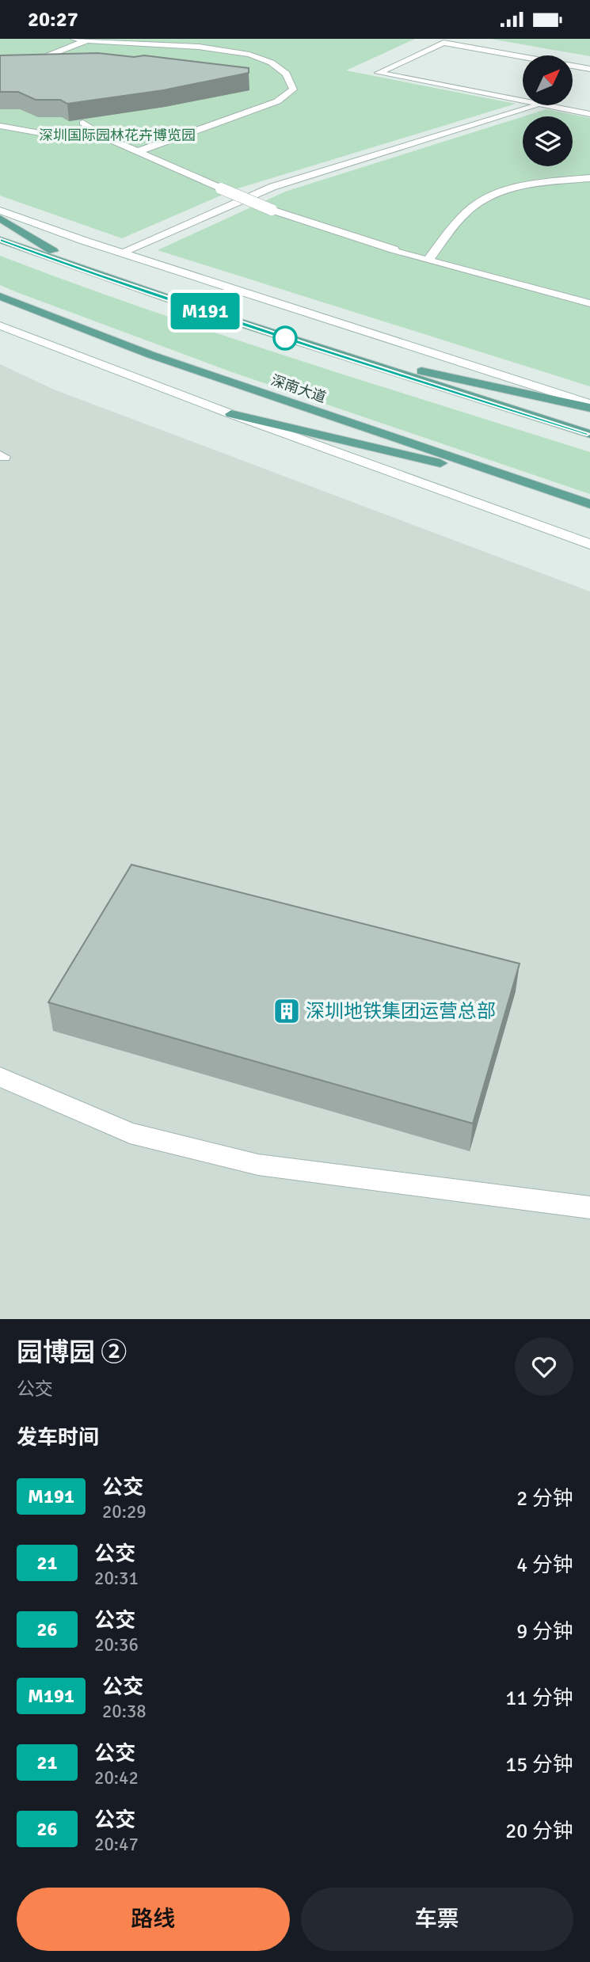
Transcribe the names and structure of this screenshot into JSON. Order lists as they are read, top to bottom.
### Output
{
  "streets": {
    "main road": ["深南大道"]
  },
  "parks": ["深圳国际园林花卉博览园"],
  "places": {
    "building": ["深圳地铁集团运营总部"]
  },
  "lines": ["bus line M191"],
  "north": "top right",
  "page": {
    "status": "20:27",
    "on_map": "M191",
    "heading": [
      ["园博园 ②", "公交"],
      "发车时间"
    ],
    "list": [
      {
        "mark": "M191",
        "name": "公交",
        "note": "20:29",
        "value": "2 分钟"
      },
      {
        "mark": "21",
        "name": "公交",
        "note": "20:31",
        "value": "4 分钟"
      },
      {
        "mark": "26",
        "name": "公交",
        "note": "20:36",
        "value": "9 分钟"
      },
      {
        "mark": "M191",
        "name": "公交",
        "note": "20:38",
        "value": "11 分钟"
      },
      {
        "mark": "21",
        "name": "公交",
        "note": "20:42",
        "value": "15 分钟"
      },
      {
        "mark": "26",
        "name": "公交",
        "note": "20:47",
        "value": "20 分钟"
      }
    ],
    "buttons": ["路线", "车票"]
  }
}
